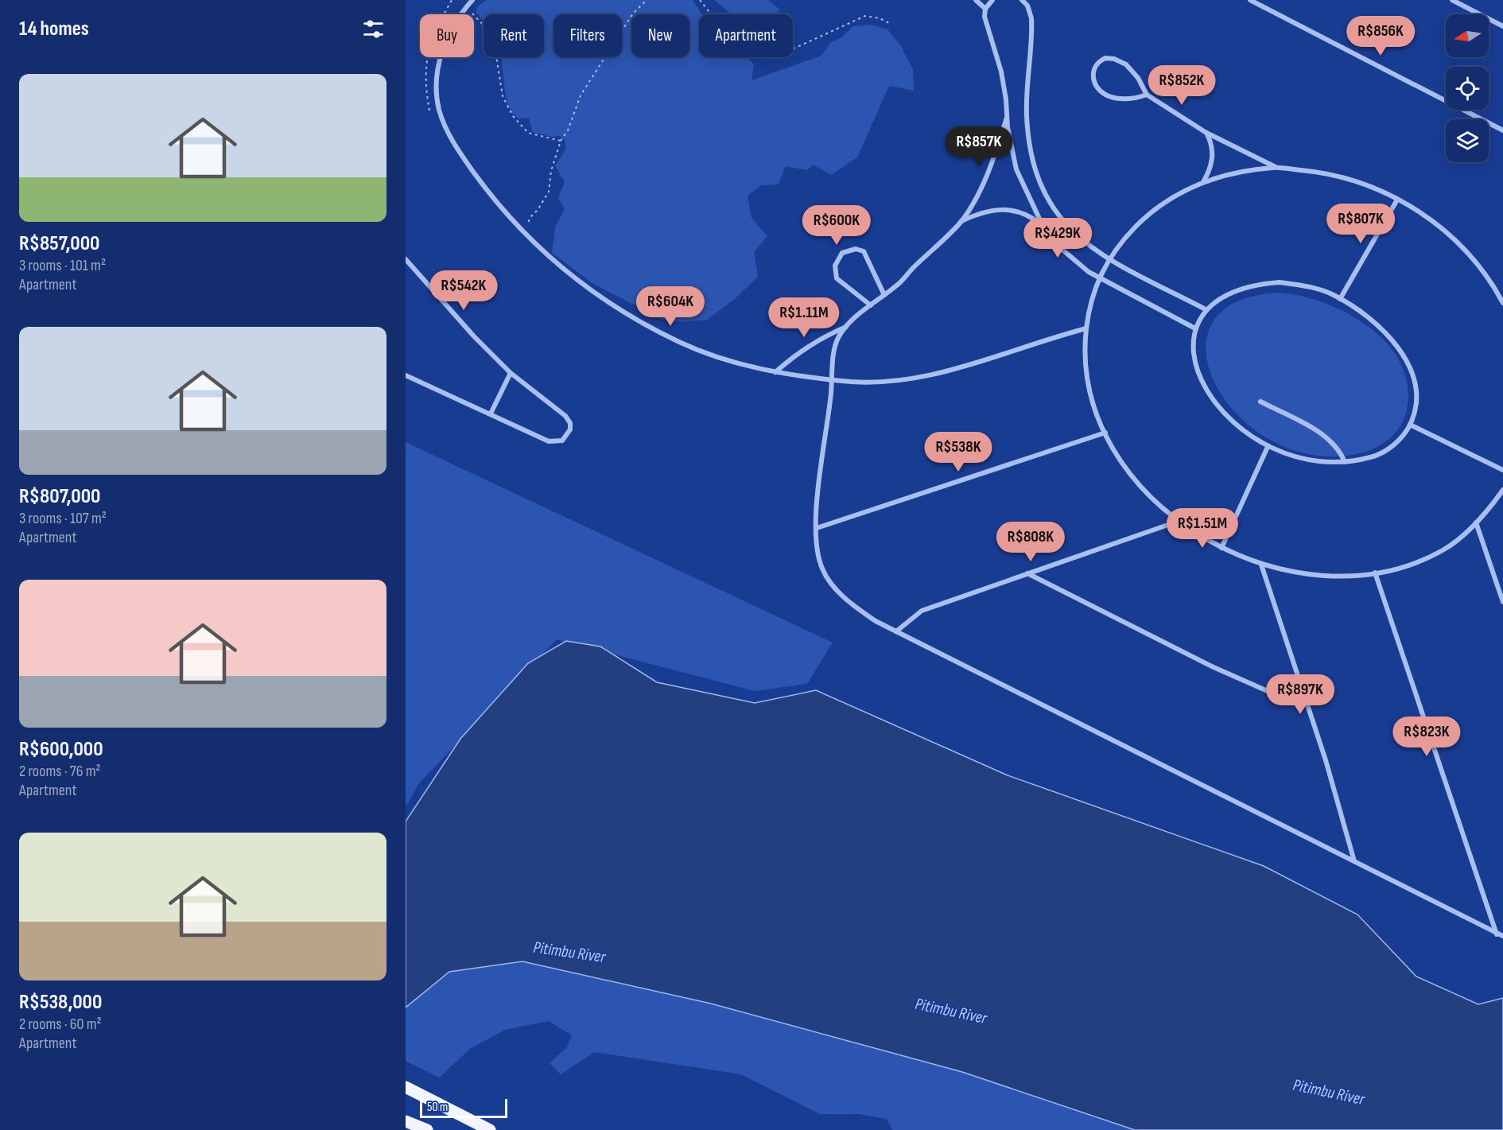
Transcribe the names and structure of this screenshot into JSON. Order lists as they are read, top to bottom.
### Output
{
  "water": ["Pitimbu River"],
  "scale_bar": "50 m",
  "north": "left",
  "page": {
    "heading": "14 homes",
    "chip": [
      "Buy",
      "Rent",
      "Filters",
      "New",
      "Apartment"
    ],
    "price": [
      "R$856K",
      "R$852K",
      "R$857K",
      "R$807K",
      "R$600K",
      "R$429K",
      "R$542K",
      "R$604K",
      "R$1.11M",
      "R$538K",
      "R$1.51M",
      "R$808K",
      "R$897K",
      "R$823K"
    ],
    "list": [
      {
        "name": "R$857,000",
        "note": "3 rooms · 101 m² · Apartment"
      },
      {
        "name": "R$807,000",
        "note": "3 rooms · 107 m² · Apartment"
      },
      {
        "name": "R$600,000",
        "note": "2 rooms · 76 m² · Apartment"
      },
      {
        "name": "R$538,000",
        "note": "2 rooms · 60 m² · Apartment"
      }
    ],
    "scale": "50 m"
  }
}
